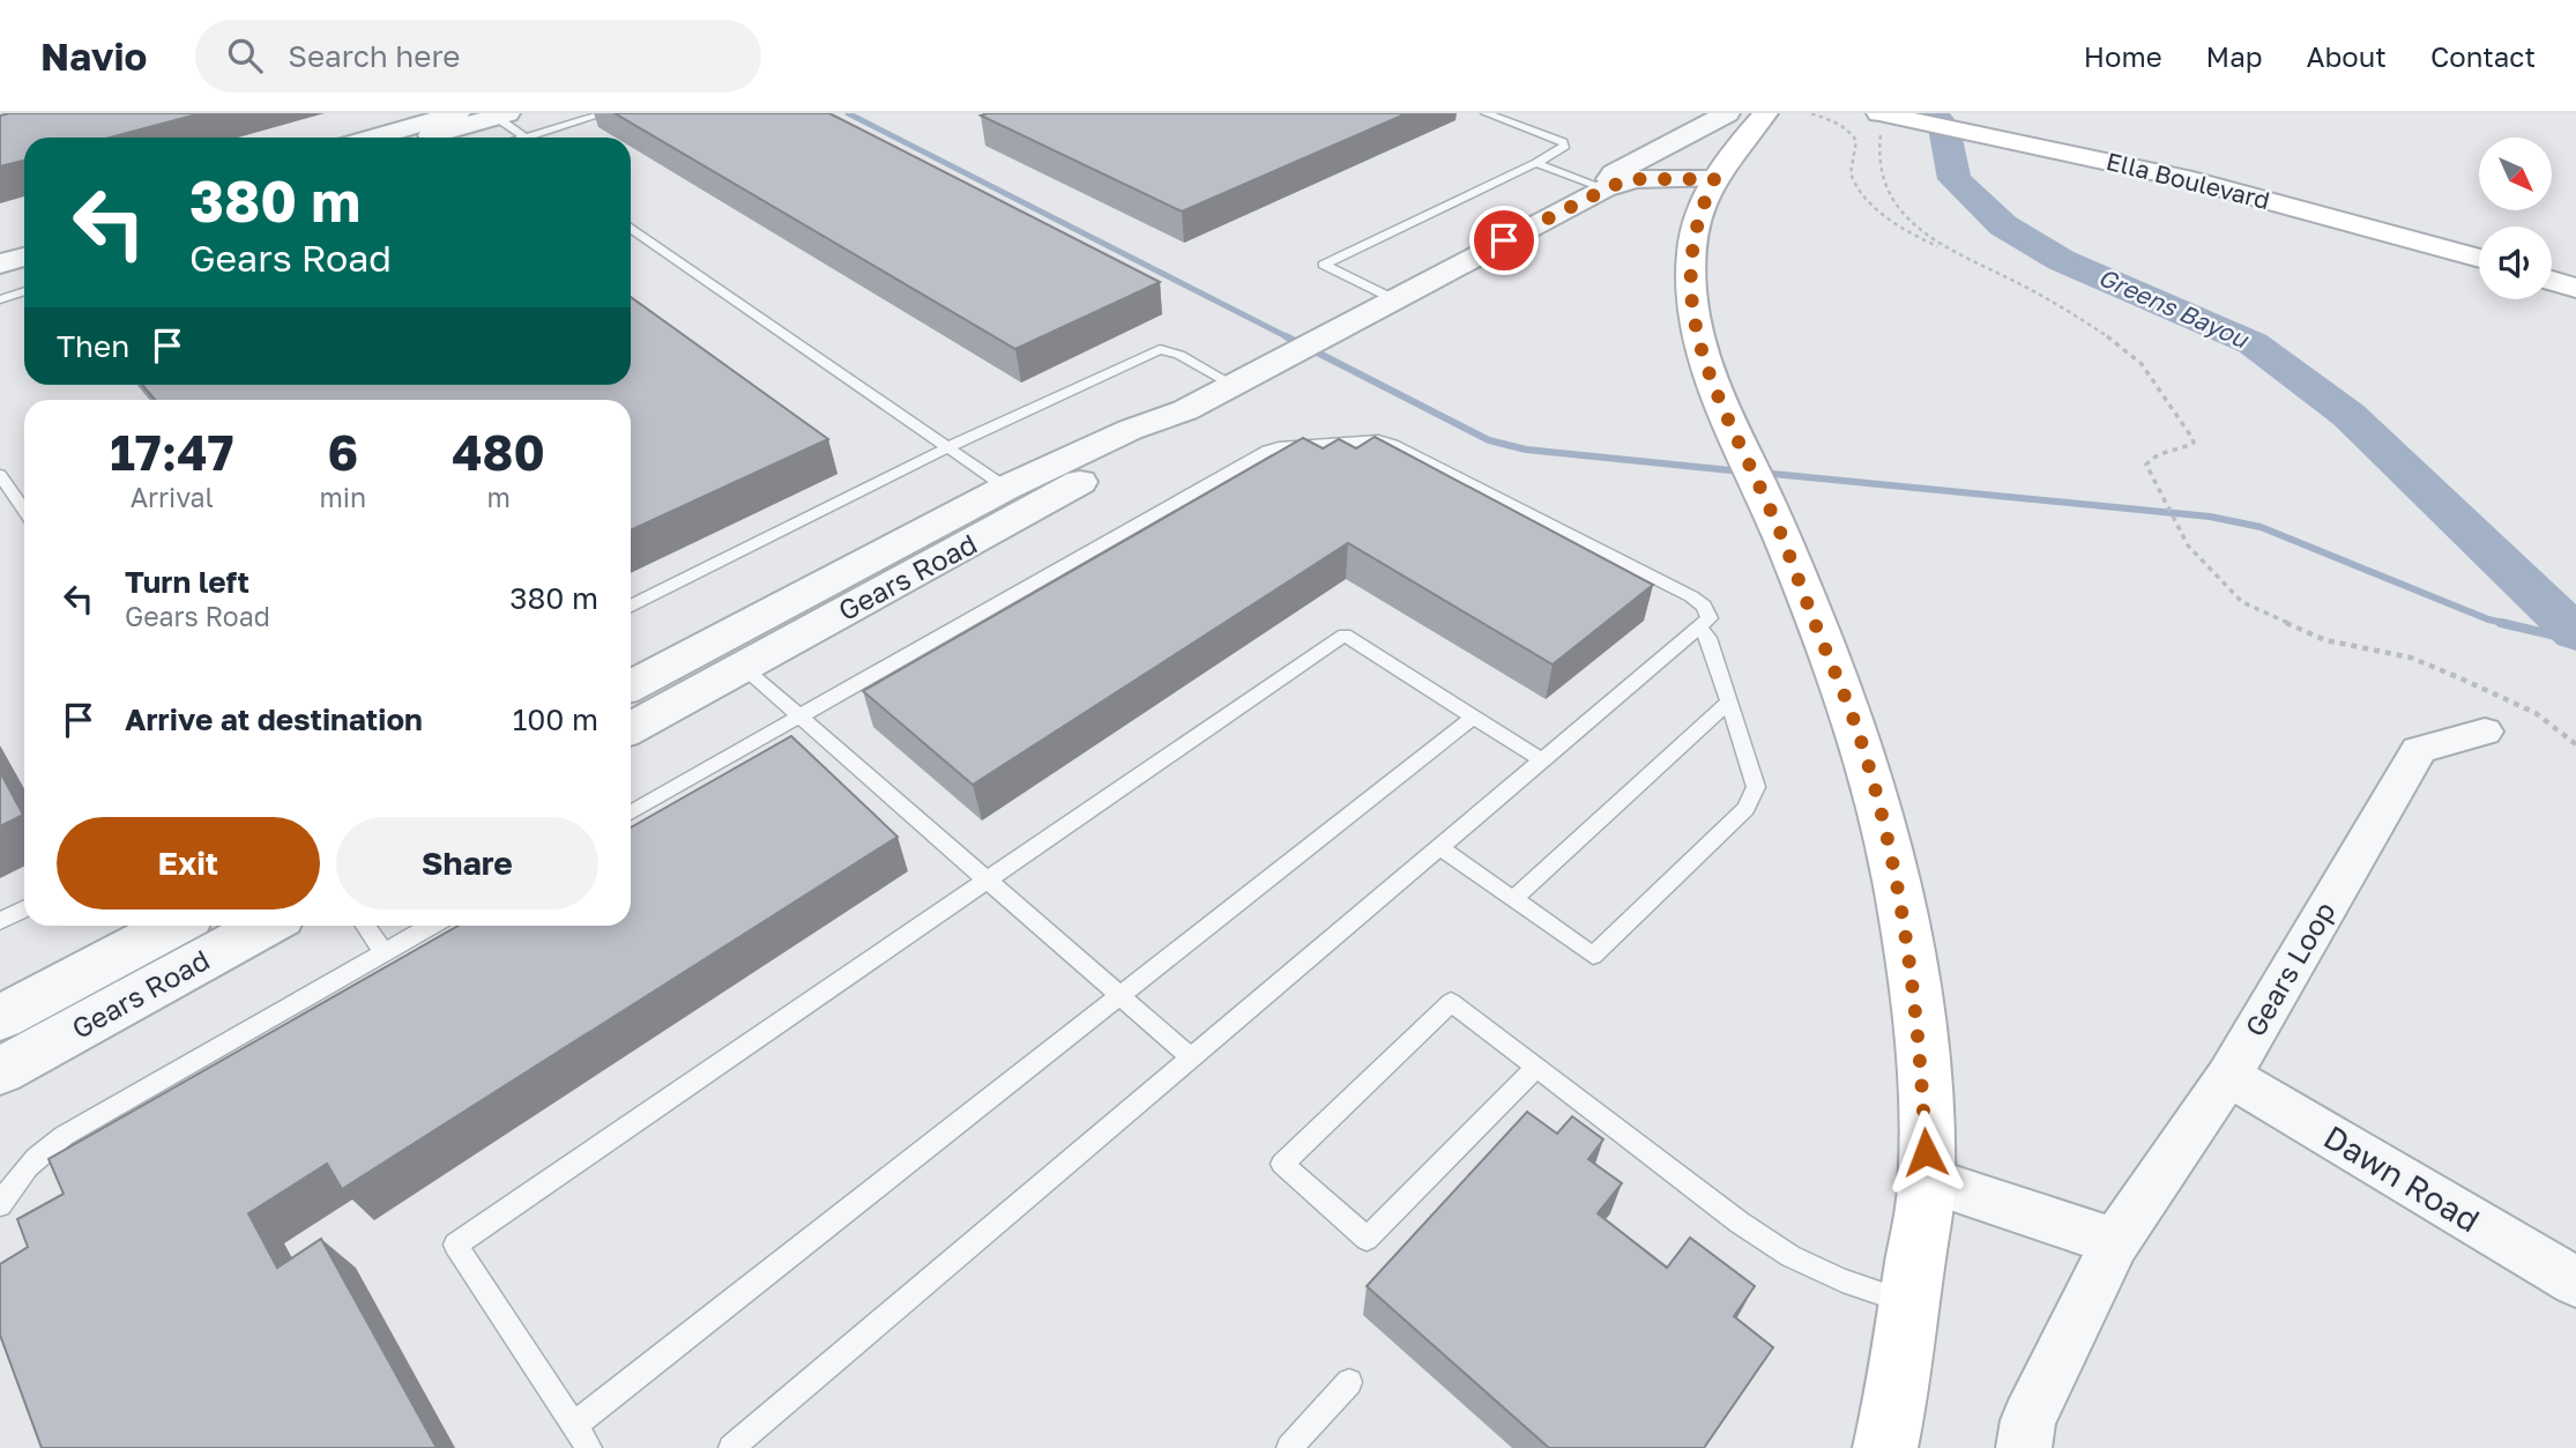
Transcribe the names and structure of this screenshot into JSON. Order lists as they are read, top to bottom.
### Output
{
  "streets": {
    "main road": ["Ella Boulevard"],
    "street": ["Gears Road", "Gears Loop", "Dawn Road"]
  },
  "crossings": [
    ["Gears Loop", "Dawn Road"]
  ],
  "water": ["Greens Bayou"],
  "north": "bottom right",
  "page": {
    "header": "Navio",
    "search": "Search here",
    "nav": [
      "Home",
      "Map",
      "About",
      "Contact"
    ],
    "turn": ["380 m", "Gears Road"],
    "then": "Then",
    "eta": [
      "17:47",
      "Arrival",
      "6",
      "min",
      "480",
      "m"
    ],
    "list": [
      {
        "name": "Turn left",
        "note": "Gears Road",
        "value": "380 m"
      },
      {
        "name": "Arrive at destination",
        "value": "100 m"
      }
    ],
    "buttons": ["Exit", "Share"]
  }
}
